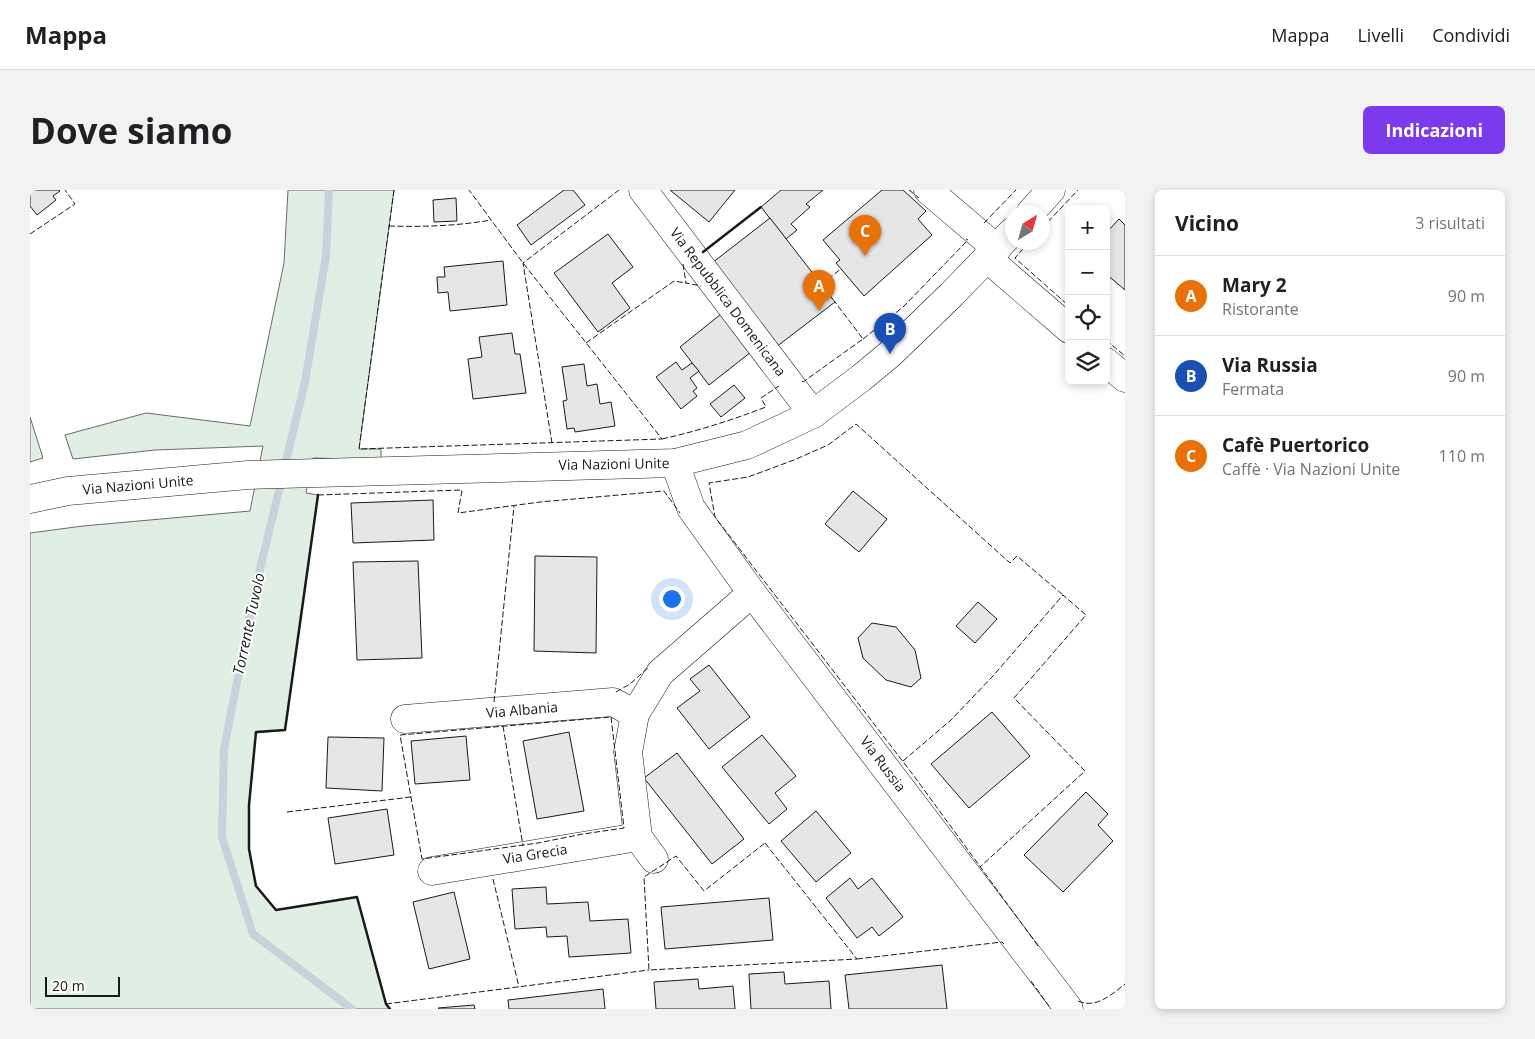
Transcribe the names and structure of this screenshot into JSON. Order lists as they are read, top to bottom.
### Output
{
  "streets": {
    "street": [
      "Via Repubblica Domenicana",
      "Via Nazioni Unite",
      "Via Albania",
      "Via Russia",
      "Via Grecia"
    ]
  },
  "crossings": [
    ["Via Repubblica Domenicana", "Via Nazioni Unite"],
    ["Via Nazioni Unite", "Via Russia"],
    ["Via Albania", "Via Grecia"]
  ],
  "water": ["Torrente Tuvolo"],
  "scale_bar": "20 m",
  "north": "top right",
  "page": {
    "header": "Mappa",
    "nav": ["Mappa", "Livelli", "Condividi"],
    "buttons": "Indicazioni",
    "title": "Dove siamo",
    "heading": ["Vicino", "3 risultati"],
    "map_buttons": ["+", "−"],
    "pins": ["C", "A", "B"],
    "list": [
      {
        "mark": "A",
        "name": "Mary 2",
        "note": "Ristorante",
        "value": "90 m"
      },
      {
        "mark": "B",
        "name": "Via Russia",
        "note": "Fermata",
        "value": "90 m"
      },
      {
        "mark": "C",
        "name": "Cafè Puertorico",
        "note": "Caffè · Via Nazioni Unite",
        "value": "110 m"
      }
    ],
    "scale": "20 m"
  }
}
